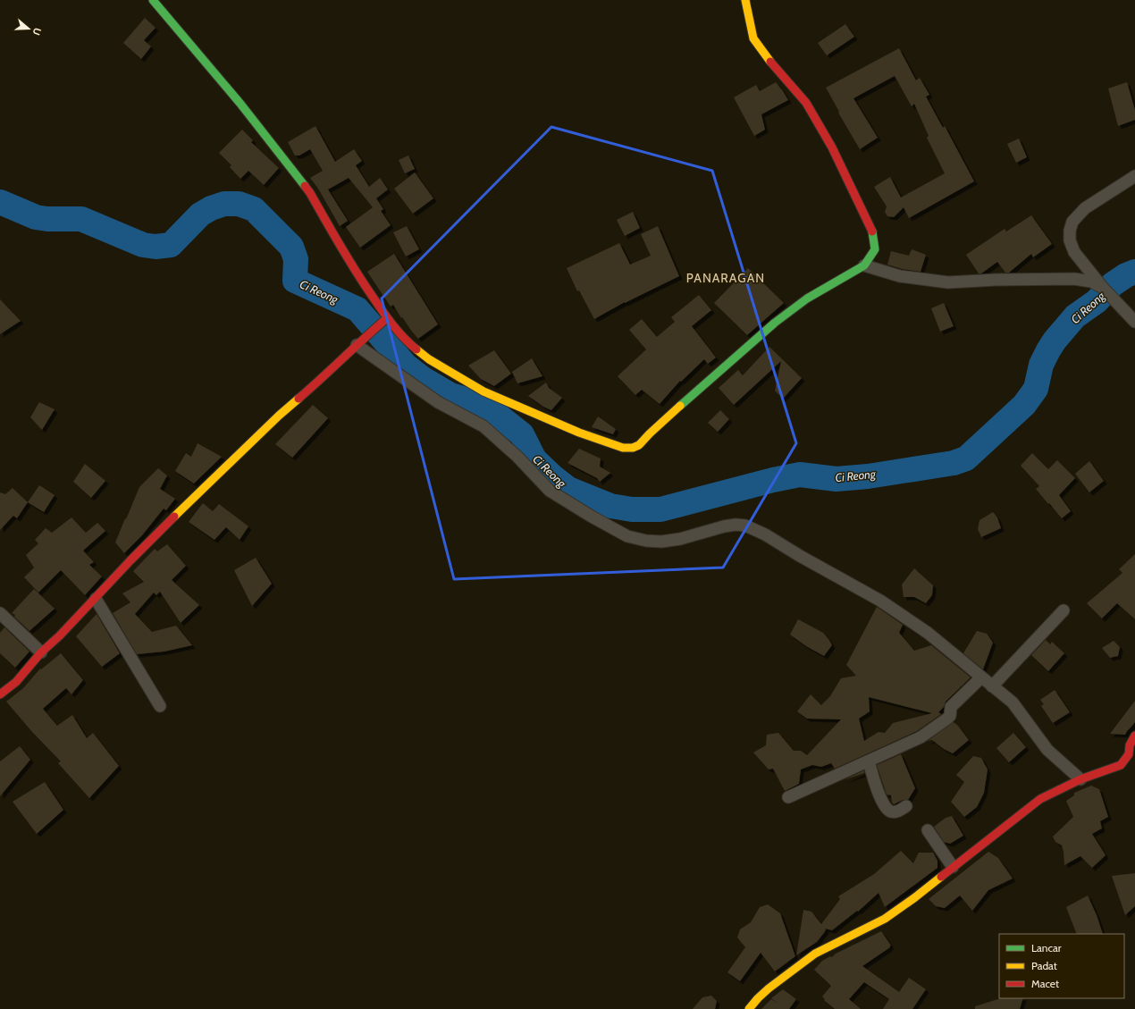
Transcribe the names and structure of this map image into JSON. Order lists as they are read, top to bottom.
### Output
{
  "districts": ["PANARAGAN"],
  "water": ["Ci Reong"],
  "legend": ["Lancar", "Padat", "Macet"],
  "north": "right"
}
